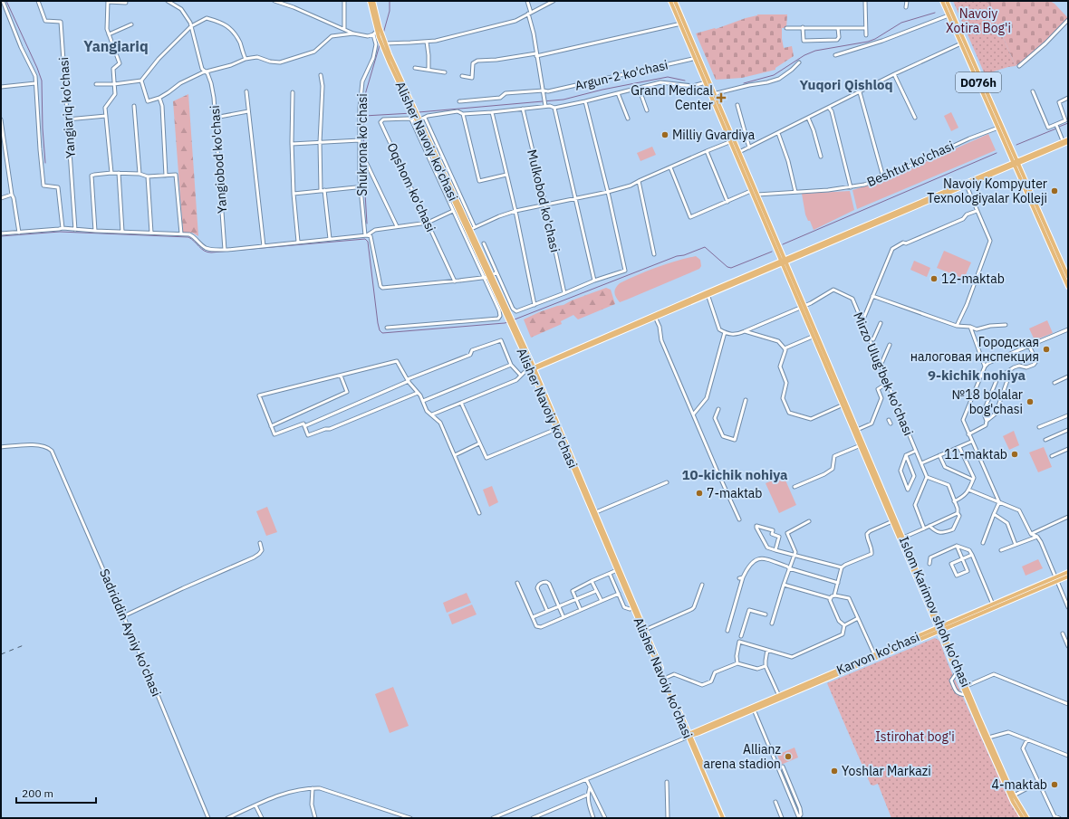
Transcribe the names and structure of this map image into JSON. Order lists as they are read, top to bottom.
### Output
{
  "streets": {
    "main road": [
      "D076h",
      "Alisher Navoiy ko'chasi",
      "Islom Karimov shoh ko'chasi",
      "Karvon ko'chasi"
    ],
    "street": [
      "Argun-2 ko'chasi",
      "Yangiariq ko'chasi",
      "Shukrona ko'chasi",
      "Yangiobod ko'chasi",
      "Beshtut ko'chasi",
      "Oqshom ko'chasi",
      "Mulkobod ko'chasi",
      "Mirzo Ulug'bek ko'chasi",
      "Sadriddin Ayniy ko'chasi"
    ]
  },
  "crossings": [
    ["Argun-2 ko'chasi", "Islom Karimov shoh ko'chasi"],
    ["D076h", "Beshtut ko'chasi"],
    ["Alisher Navoiy ko'chasi", "Karvon ko'chasi"],
    ["Shukrona ko'chasi", "Oqshom ko'chasi"],
    ["Beshtut ko'chasi", "Islom Karimov shoh ko'chasi"],
    ["Mirzo Ulug'bek ko'chasi", "Islom Karimov shoh ko'chasi"],
    ["Islom Karimov shoh ko'chasi", "Karvon ko'chasi"]
  ],
  "districts": [
    "Yangiariq",
    "Yuqori Qishloq",
    "9-kichik nohiya",
    "10-kichik nohiya"
  ],
  "parks": ["Navoiy Xotira Bog'i", "Istirohat bog'i"],
  "places": {
    "health": ["Grand Medical Center"],
    "other": [
      "Milliy Gvardiya",
      "Navoiy Kompyuter Texnologiyalar Kolleji",
      "12-maktab",
      "Городская налоговая инспекция",
      "№18 bolalar bog'chasi",
      "11-maktab",
      "7-maktab",
      "Allianz arena stadion",
      "Yoshlar Markazi",
      "4-maktab"
    ]
  },
  "scale_bar": "200 m"
}
